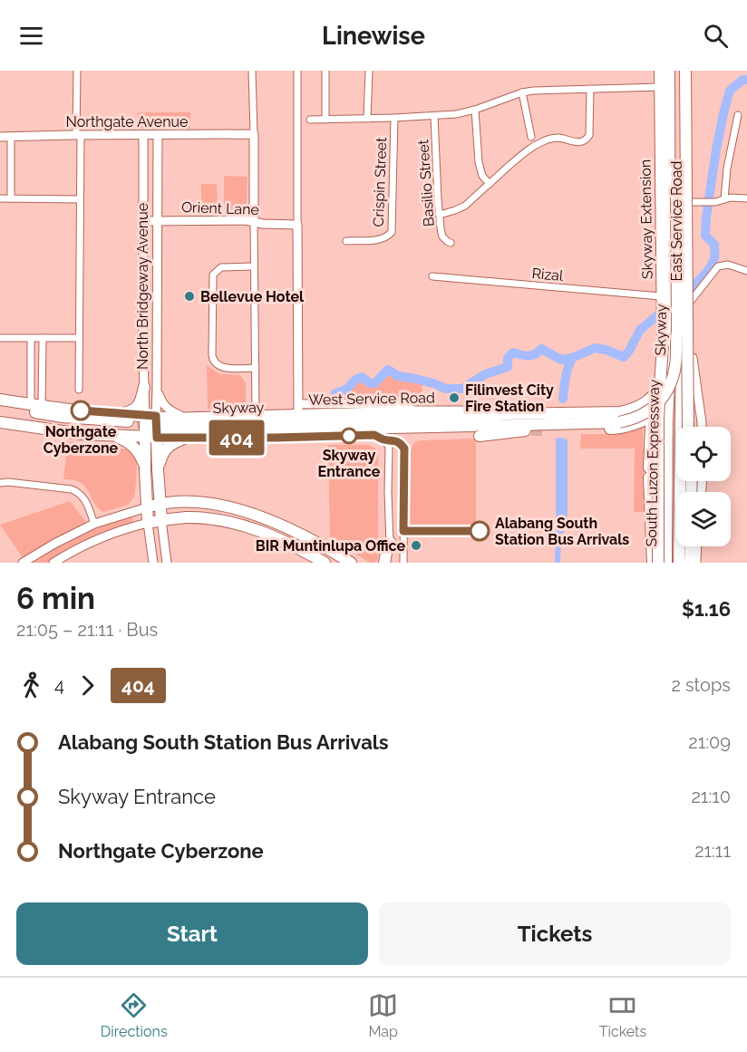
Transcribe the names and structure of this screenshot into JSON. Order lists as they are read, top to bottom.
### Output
{
  "streets": {
    "highway": ["Skyway Extension", "Skyway", "South Luzon Expressway"],
    "main road": [
      "Northgate Avenue",
      "Orient Lane",
      "East Service Road",
      "North Bridgeway Avenue",
      "West Service Road"
    ],
    "street": ["Crispin Street", "Basilio Street", "Rizal"]
  },
  "crossings": [
    ["Northgate Avenue", "North Bridgeway Avenue"],
    ["Orient Lane", "North Bridgeway Avenue"],
    ["Skyway Extension", "West Service Road"],
    ["East Service Road", "South Luzon Expressway"],
    ["Rizal", "West Service Road"],
    ["Rizal", "South Luzon Expressway"],
    ["North Bridgeway Avenue", "West Service Road"],
    ["Skyway", "South Luzon Expressway"],
    ["West Service Road", "South Luzon Expressway"]
  ],
  "places": [
    "Bellevue Hotel",
    "Filinvest City Fire Station",
    "Northgate Cyberzone",
    "Skyway Entrance",
    "Alabang South Station Bus Arrivals",
    "BIR Muntinlupa Office"
  ],
  "lines": ["bus line 404"],
  "page": {
    "header": "Linewise",
    "on_map": "404",
    "heading": ["6 min", "21:05 – 21:11 · Bus", "$1.16"],
    "legs": ["4", "404", "2 stops"],
    "list": [
      {
        "name": "Alabang South Station Bus Arrivals",
        "value": "21:09"
      },
      {
        "name": "Skyway Entrance",
        "value": "21:10"
      },
      {
        "name": "Northgate Cyberzone",
        "value": "21:11"
      }
    ],
    "buttons": ["Start", "Tickets"],
    "tabs": ["Directions", "Map", "Tickets"]
  }
}
